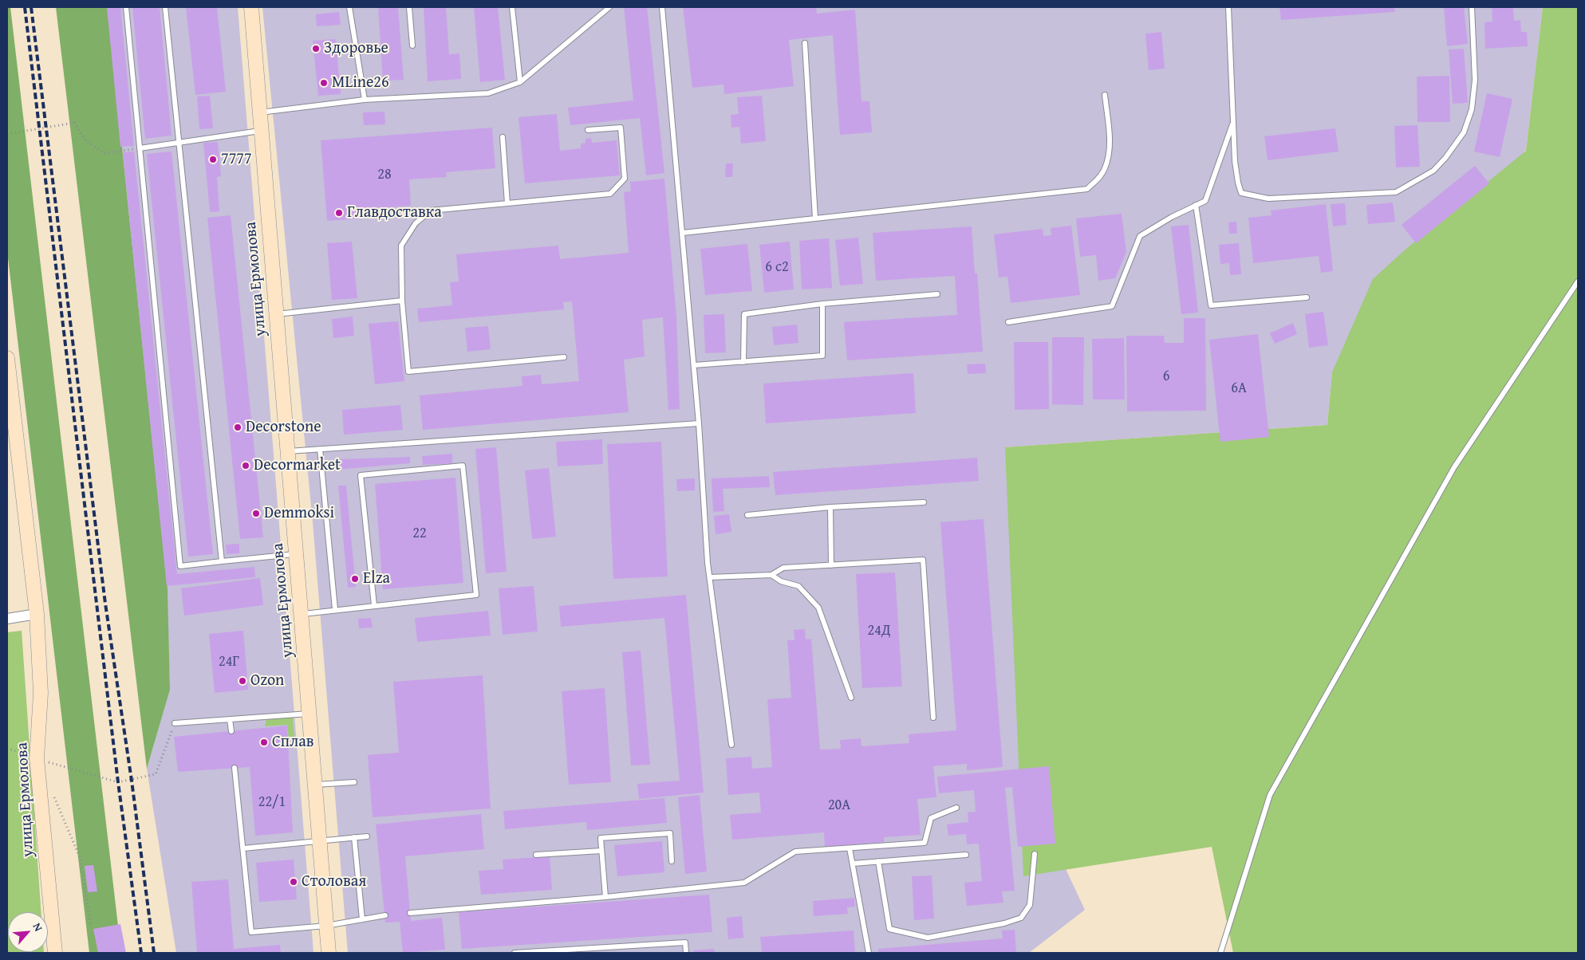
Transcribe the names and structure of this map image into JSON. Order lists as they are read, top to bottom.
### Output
{
  "streets": {
    "main road": ["улица Ермолова"]
  },
  "places": [
    "Здоровье",
    "MLine26",
    "7777",
    "Главдоставка",
    "Decorstone",
    "Decormarket",
    "Demmoksi",
    "Elza",
    "Ozon",
    "Сплав",
    "Столовая"
  ],
  "house_numbers": [
    "28",
    "6 с2",
    "6",
    "6А",
    "22",
    "24Д",
    "24Г",
    "22/1",
    "20А"
  ],
  "north": "top right"
}
